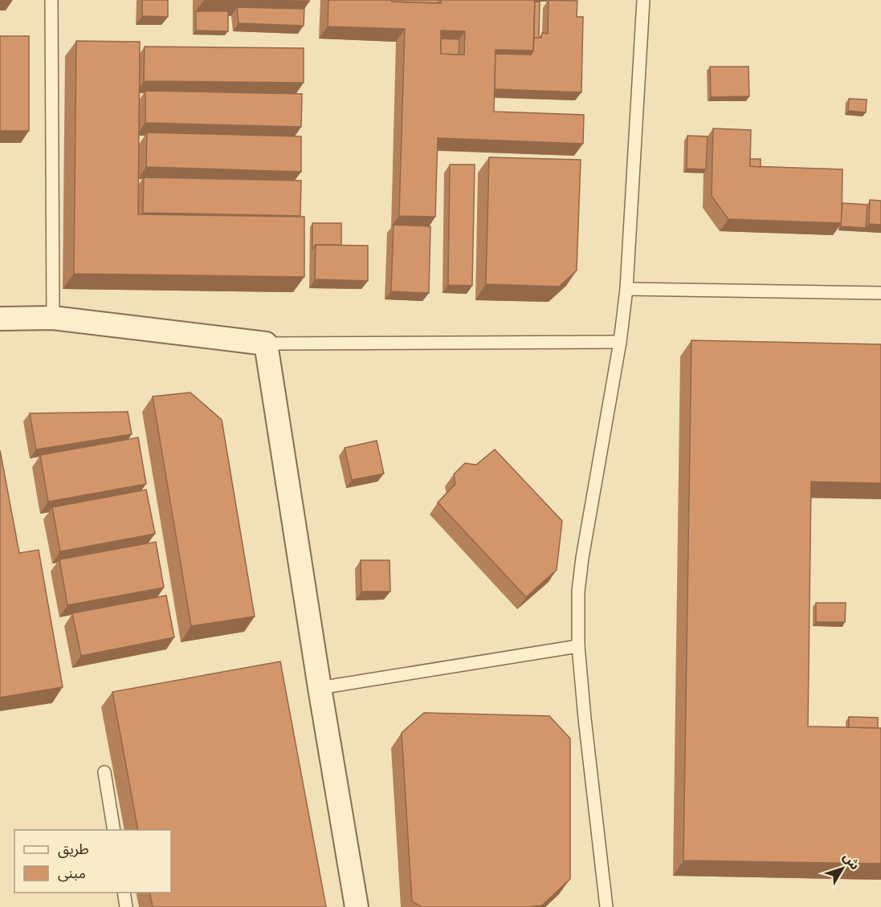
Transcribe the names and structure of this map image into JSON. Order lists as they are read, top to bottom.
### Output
{
  "legend": ["طريق", "مبنى"],
  "north": "top right"
}
